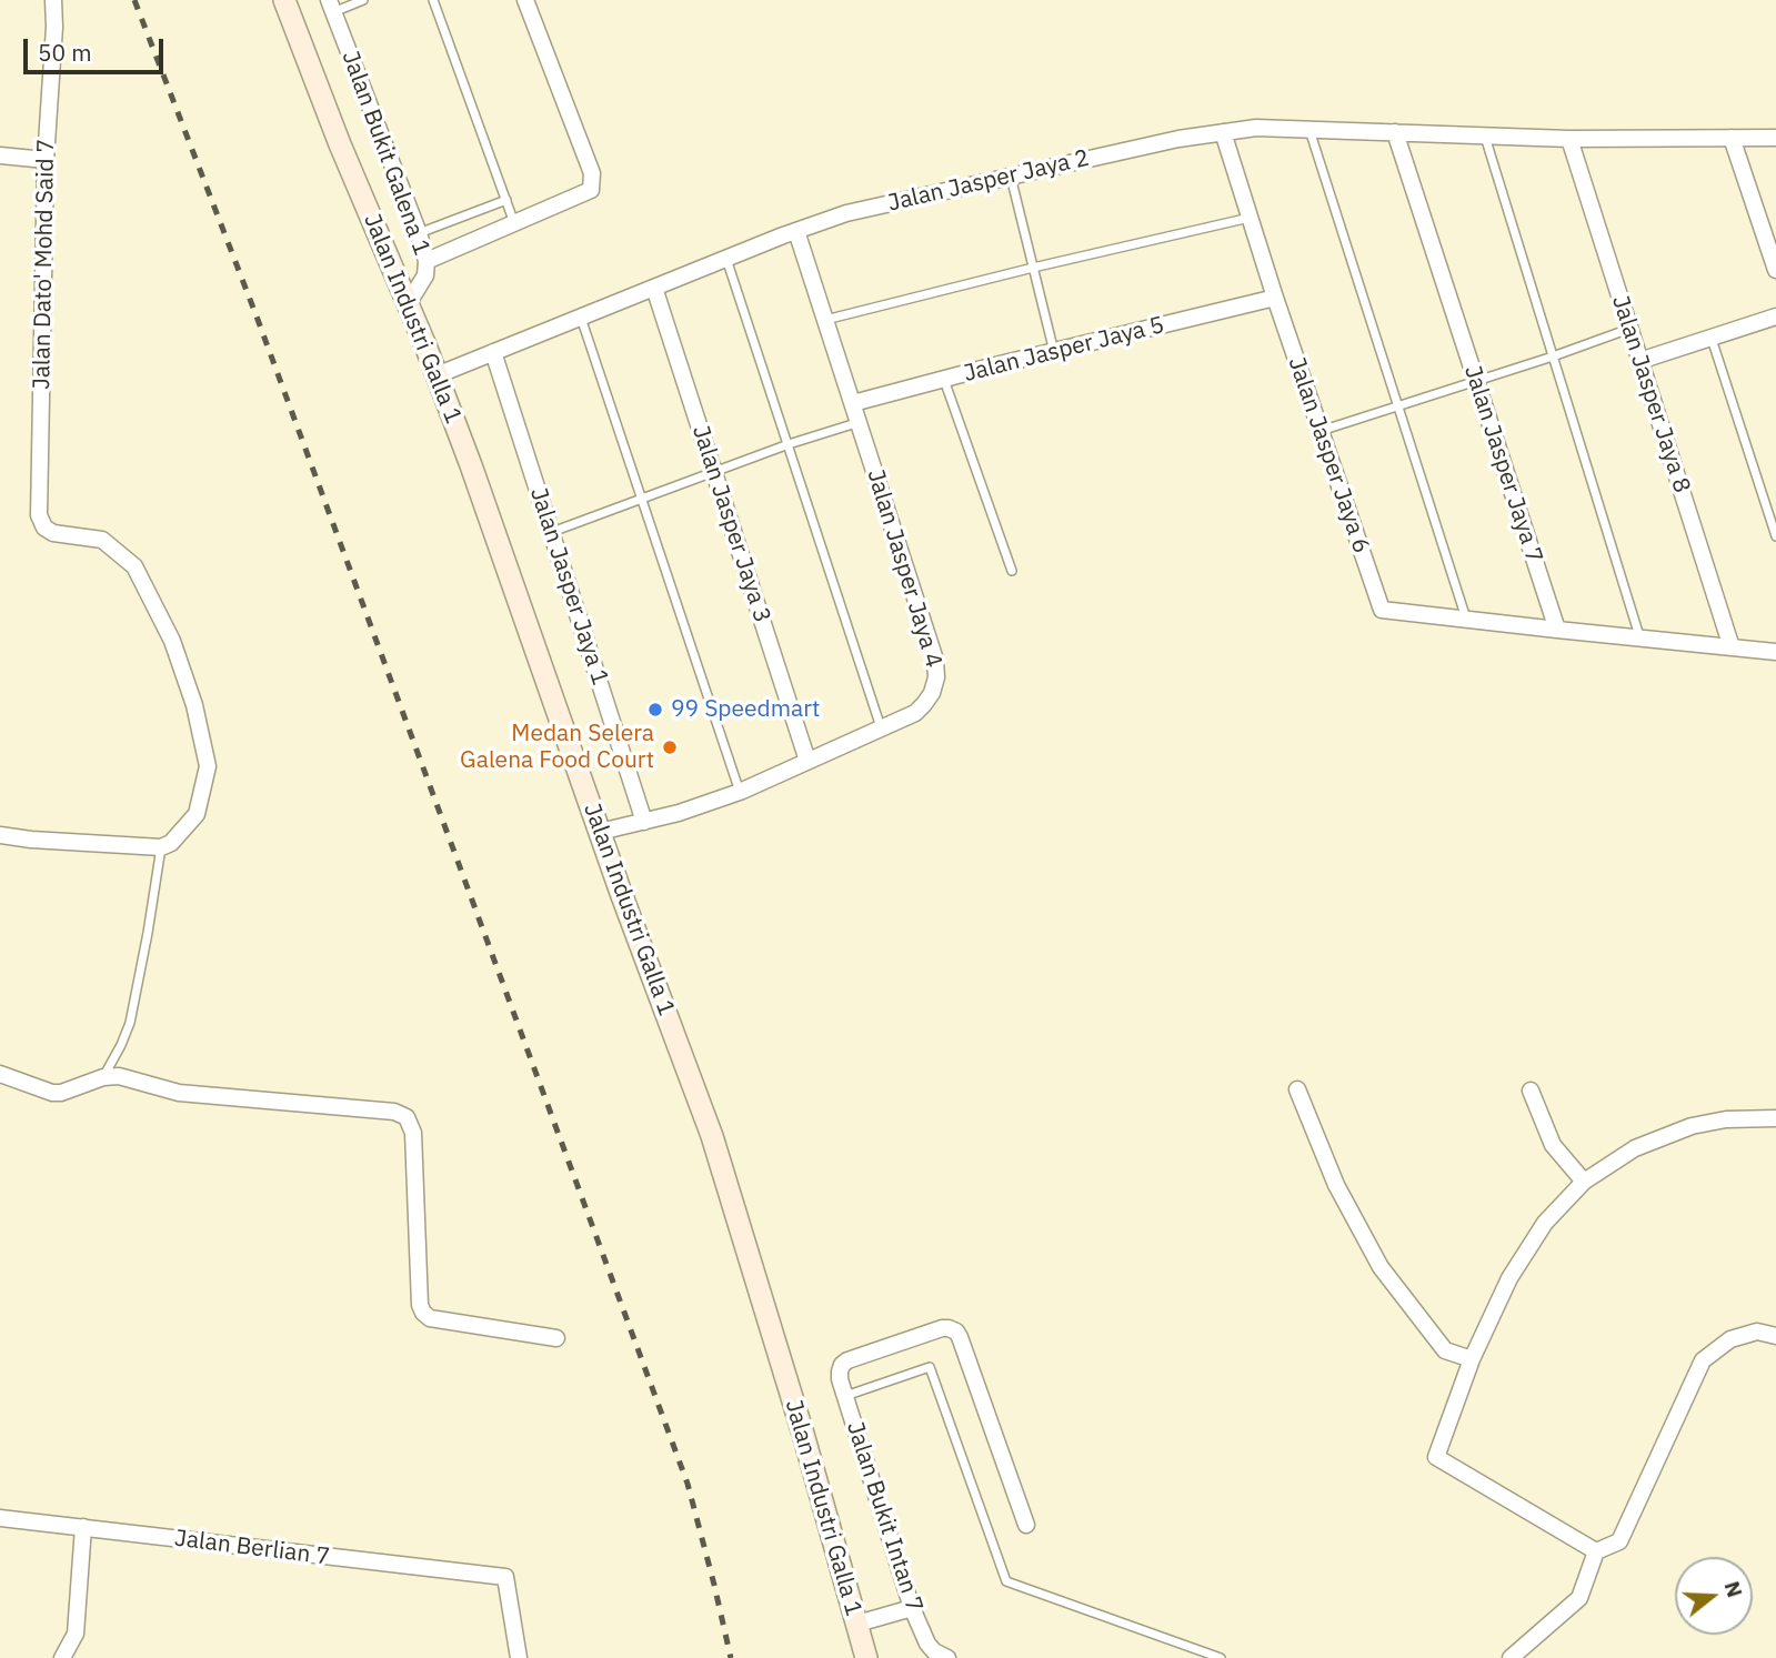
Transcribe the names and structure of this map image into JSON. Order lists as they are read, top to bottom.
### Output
{
  "streets": {
    "main road": ["Jalan Industri Galla 1"],
    "street": [
      "Jalan Bukit Galena 1",
      "Jalan Jasper Jaya 2",
      "Jalan Dato' Mohd Said 7",
      "Jalan Jasper Jaya 5",
      "Jalan Jasper Jaya 8",
      "Jalan Jasper Jaya 6",
      "Jalan Jasper Jaya 7",
      "Jalan Jasper Jaya 3",
      "Jalan Jasper Jaya 4",
      "Jalan Jasper Jaya 1",
      "Jalan Bukit Intan 7",
      "Jalan Berlian 7"
    ]
  },
  "crossings": [
    ["Jalan Bukit Galena 1", "Jalan Industri Galla 1"],
    ["Jalan Jasper Jaya 2", "Jalan Industri Galla 1"],
    ["Jalan Jasper Jaya 2", "Jalan Jasper Jaya 8"],
    ["Jalan Jasper Jaya 2", "Jalan Jasper Jaya 6"],
    ["Jalan Jasper Jaya 2", "Jalan Jasper Jaya 7"],
    ["Jalan Jasper Jaya 2", "Jalan Jasper Jaya 3"],
    ["Jalan Jasper Jaya 2", "Jalan Jasper Jaya 4"],
    ["Jalan Jasper Jaya 2", "Jalan Jasper Jaya 1"],
    ["Jalan Industri Galla 1", "Jalan Jasper Jaya 4"],
    ["Jalan Jasper Jaya 5", "Jalan Jasper Jaya 6"],
    ["Jalan Jasper Jaya 5", "Jalan Jasper Jaya 4"],
    ["Jalan Jasper Jaya 6", "Jalan Jasper Jaya 7"],
    ["Jalan Jasper Jaya 3", "Jalan Jasper Jaya 4"],
    ["Jalan Jasper Jaya 4", "Jalan Jasper Jaya 1"]
  ],
  "places": ["99 Speedmart", "Medan Selera Galena Food Court"],
  "scale_bar": "50 m",
  "north": "right"
}
